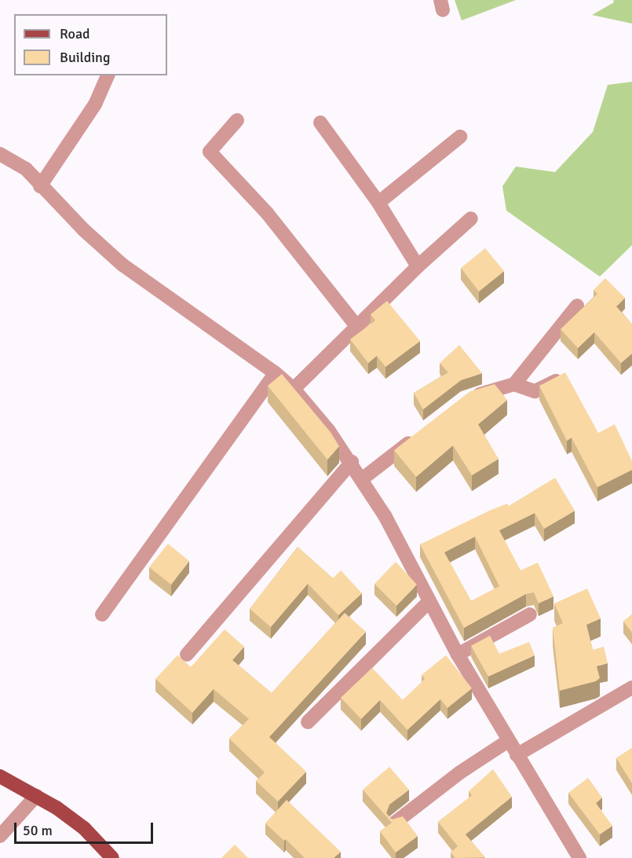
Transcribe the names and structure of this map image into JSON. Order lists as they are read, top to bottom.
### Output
{
  "legend": ["Road", "Building"],
  "scale_bar": "50 m"
}
